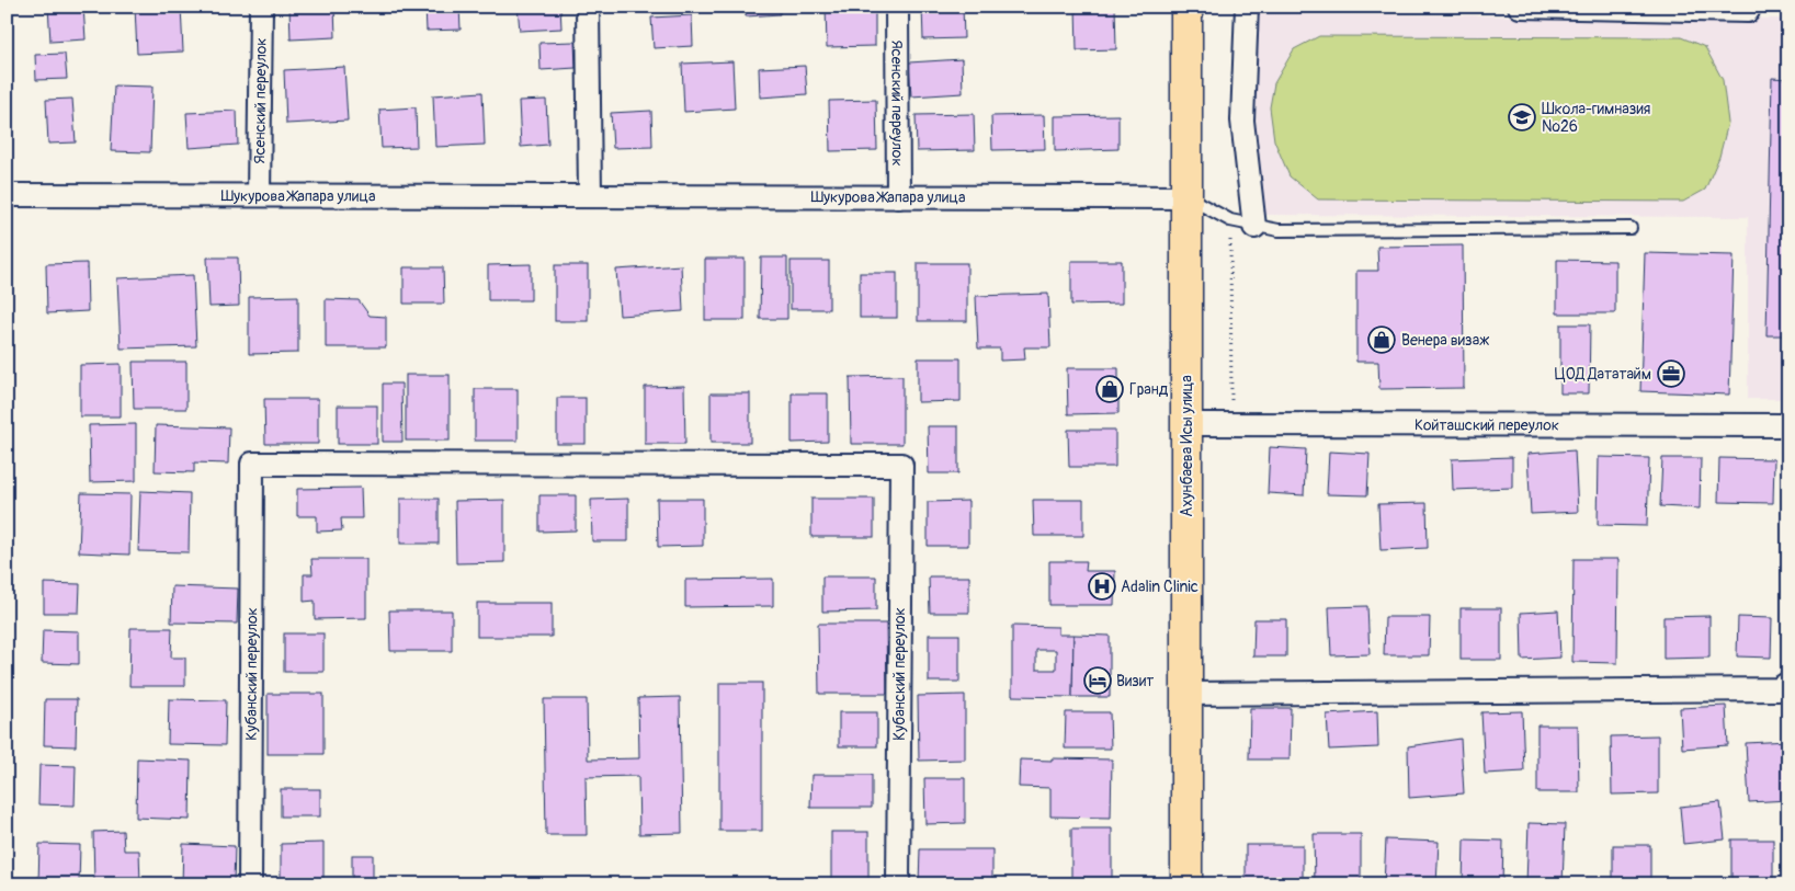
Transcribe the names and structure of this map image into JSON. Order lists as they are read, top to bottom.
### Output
{
  "streets": {
    "main road": ["Ахунбаева Исы улица"],
    "street": [
      "Ясенский переулок",
      "Шукурова Жапара улица",
      "Койташский переулок",
      "Кубанский переулок"
    ]
  },
  "crossings": [
    ["Ясенский переулок", "Шукурова Жапара улица"],
    ["Шукурова Жапара улица", "Ахунбаева Исы улица"],
    ["Койташский переулок", "Ахунбаева Исы улица"]
  ],
  "places": {
    "school or university": ["Школа-гимназия №26"],
    "shop": ["Венера визаж", "Гранд"],
    "office": ["ЦОД Дататайм"],
    "hospital": ["Adalin Clinic"],
    "hotel": ["Визит"]
  }
}
